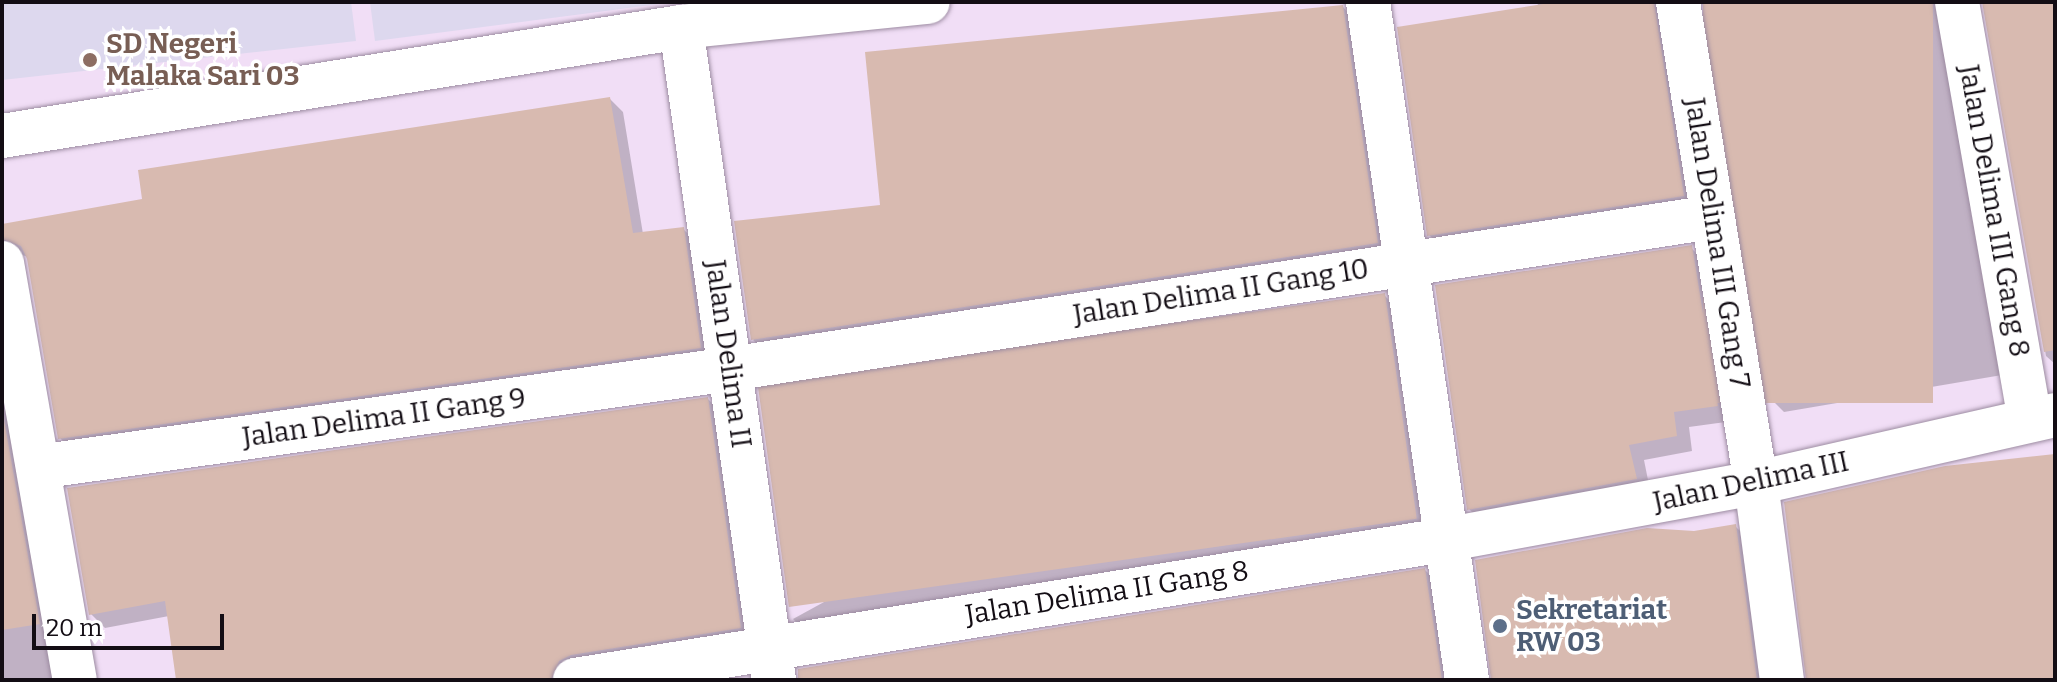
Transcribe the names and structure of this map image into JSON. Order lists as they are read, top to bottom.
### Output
{
  "streets": {
    "street": [
      "Jalan Delima III Gang 8",
      "Jalan Delima III Gang 7",
      "Jalan Delima II Gang 10",
      "Jalan Delima II",
      "Jalan Delima II Gang 9",
      "Jalan Delima III",
      "Jalan Delima II Gang 8"
    ]
  },
  "crossings": [
    ["Jalan Delima III Gang 8", "Jalan Delima III"],
    ["Jalan Delima III Gang 7", "Jalan Delima II Gang 10"],
    ["Jalan Delima III Gang 7", "Jalan Delima III"],
    ["Jalan Delima II Gang 10", "Jalan Delima II"],
    ["Jalan Delima II Gang 10", "Jalan Delima II Gang 9"],
    ["Jalan Delima II", "Jalan Delima II Gang 9"],
    ["Jalan Delima II", "Jalan Delima II Gang 8"],
    ["Jalan Delima III", "Jalan Delima II Gang 8"]
  ],
  "places": ["SD Negeri Malaka Sari 03", "Sekretariat RW 03"],
  "scale_bar": "20 m"
}
